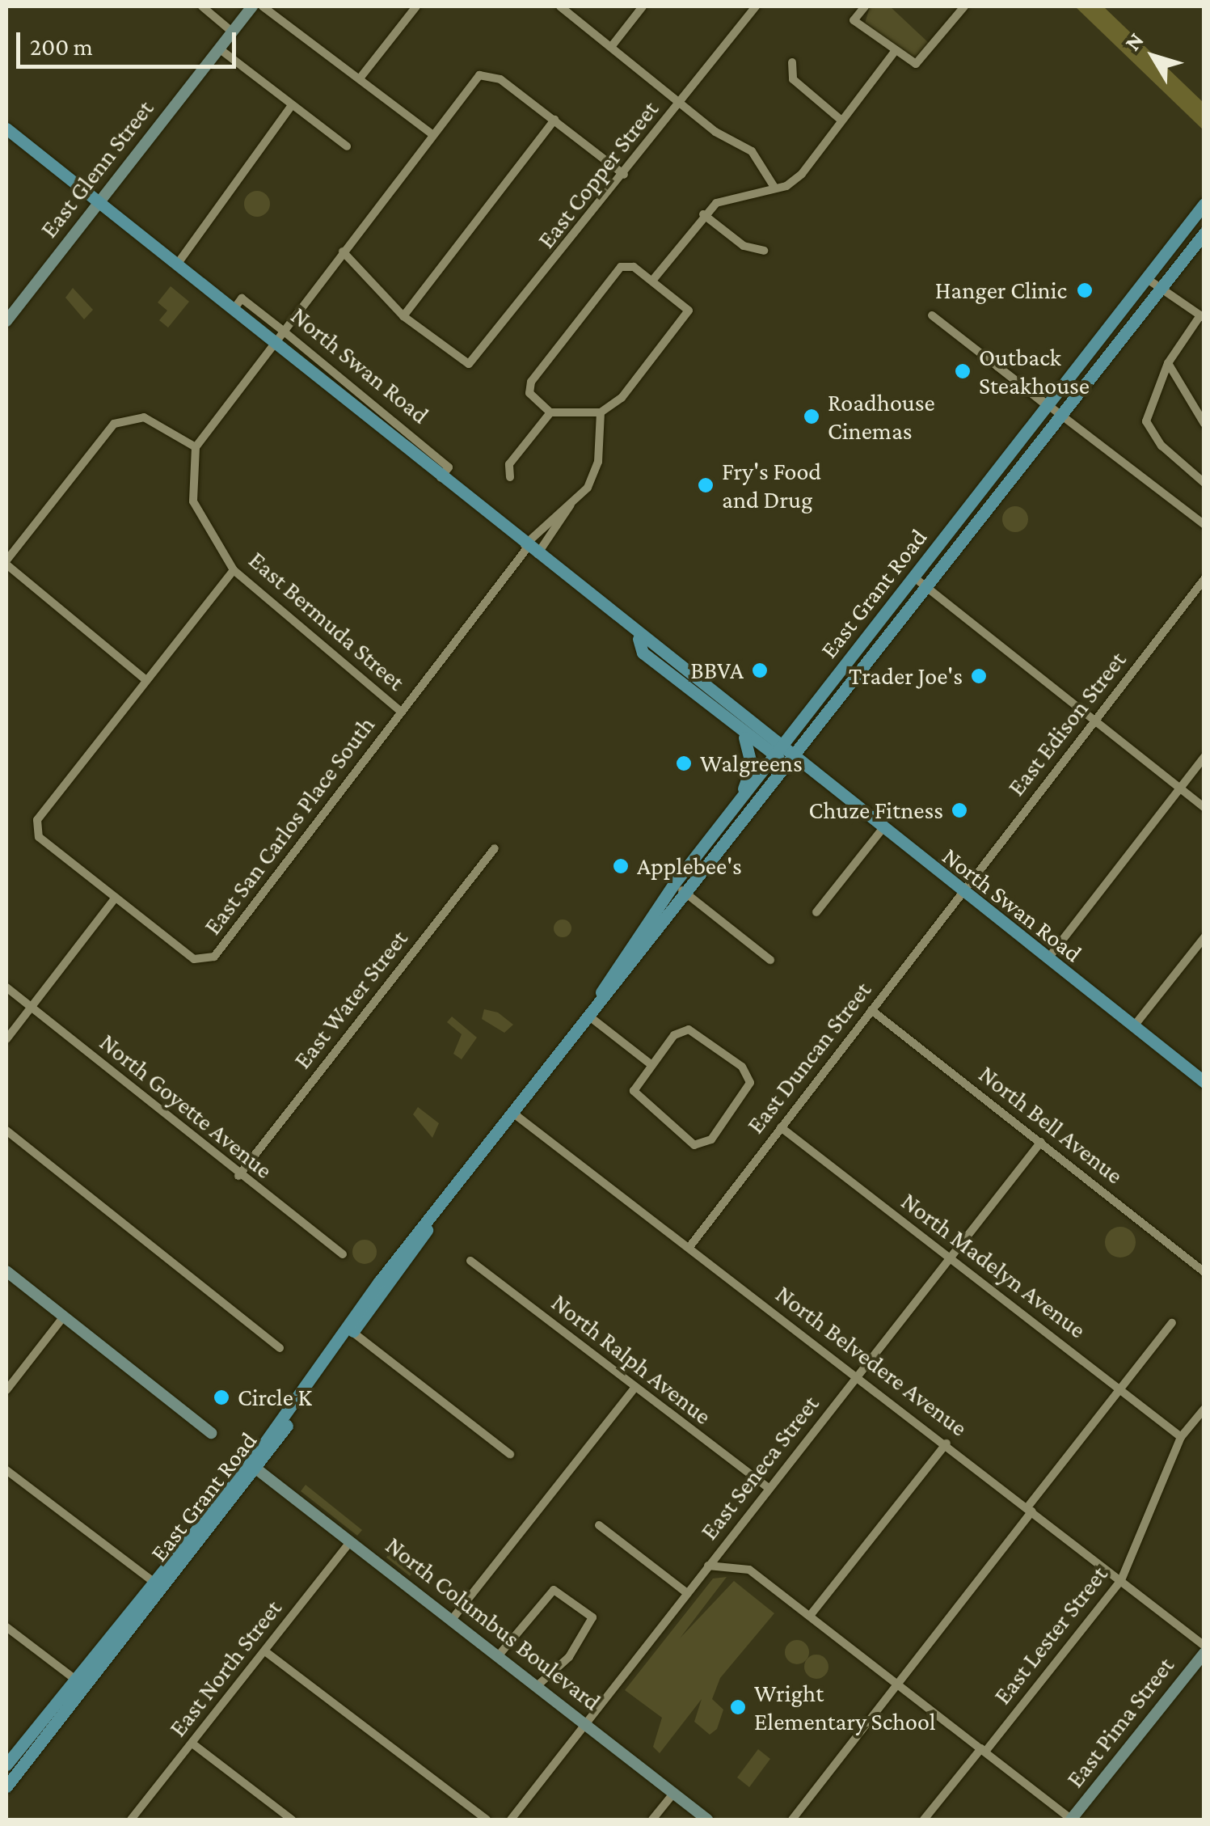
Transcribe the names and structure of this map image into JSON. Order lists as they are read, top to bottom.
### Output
{
  "streets": {
    "main road": ["North Swan Road", "East Grant Road"],
    "street": [
      "East Glenn Street",
      "East Copper Street",
      "East Bermuda Street",
      "East Edison Street",
      "East San Carlos Place South",
      "East Water Street",
      "East Duncan Street",
      "North Goyette Avenue",
      "North Bell Avenue",
      "North Madelyn Avenue",
      "North Ralph Avenue",
      "North Belvedere Avenue",
      "East Seneca Street",
      "North Columbus Boulevard",
      "East Lester Street",
      "East North Street",
      "East Pima Street"
    ]
  },
  "crossings": [
    ["East Glenn Street", "North Swan Road"],
    ["North Swan Road", "East Grant Road"],
    ["North Swan Road", "East Edison Street"],
    ["North Swan Road", "East San Carlos Place South"],
    ["North Swan Road", "East Duncan Street"],
    ["East Grant Road", "North Belvedere Avenue"],
    ["East Grant Road", "North Columbus Boulevard"],
    ["East Bermuda Street", "East San Carlos Place South"],
    ["East Edison Street", "East Duncan Street"],
    ["East Water Street", "North Goyette Avenue"],
    ["East Duncan Street", "North Bell Avenue"],
    ["East Duncan Street", "North Madelyn Avenue"],
    ["East Duncan Street", "North Belvedere Avenue"],
    ["North Bell Avenue", "East Seneca Street"],
    ["North Madelyn Avenue", "East Seneca Street"],
    ["North Madelyn Avenue", "East Lester Street"],
    ["North Ralph Avenue", "East Seneca Street"],
    ["North Belvedere Avenue", "East Seneca Street"],
    ["North Belvedere Avenue", "East Lester Street"],
    ["East Seneca Street", "North Columbus Boulevard"],
    ["North Columbus Boulevard", "East North Street"]
  ],
  "places": [
    "Hanger Clinic",
    "Outback Steakhouse",
    "Roadhouse Cinemas",
    "Fry's Food and Drug",
    "BBVA",
    "Trader Joe's",
    "Walgreens",
    "Chuze Fitness",
    "Applebee's",
    "Circle K",
    "Wright Elementary School"
  ],
  "scale_bar": "200 m",
  "north": "top left"
}
